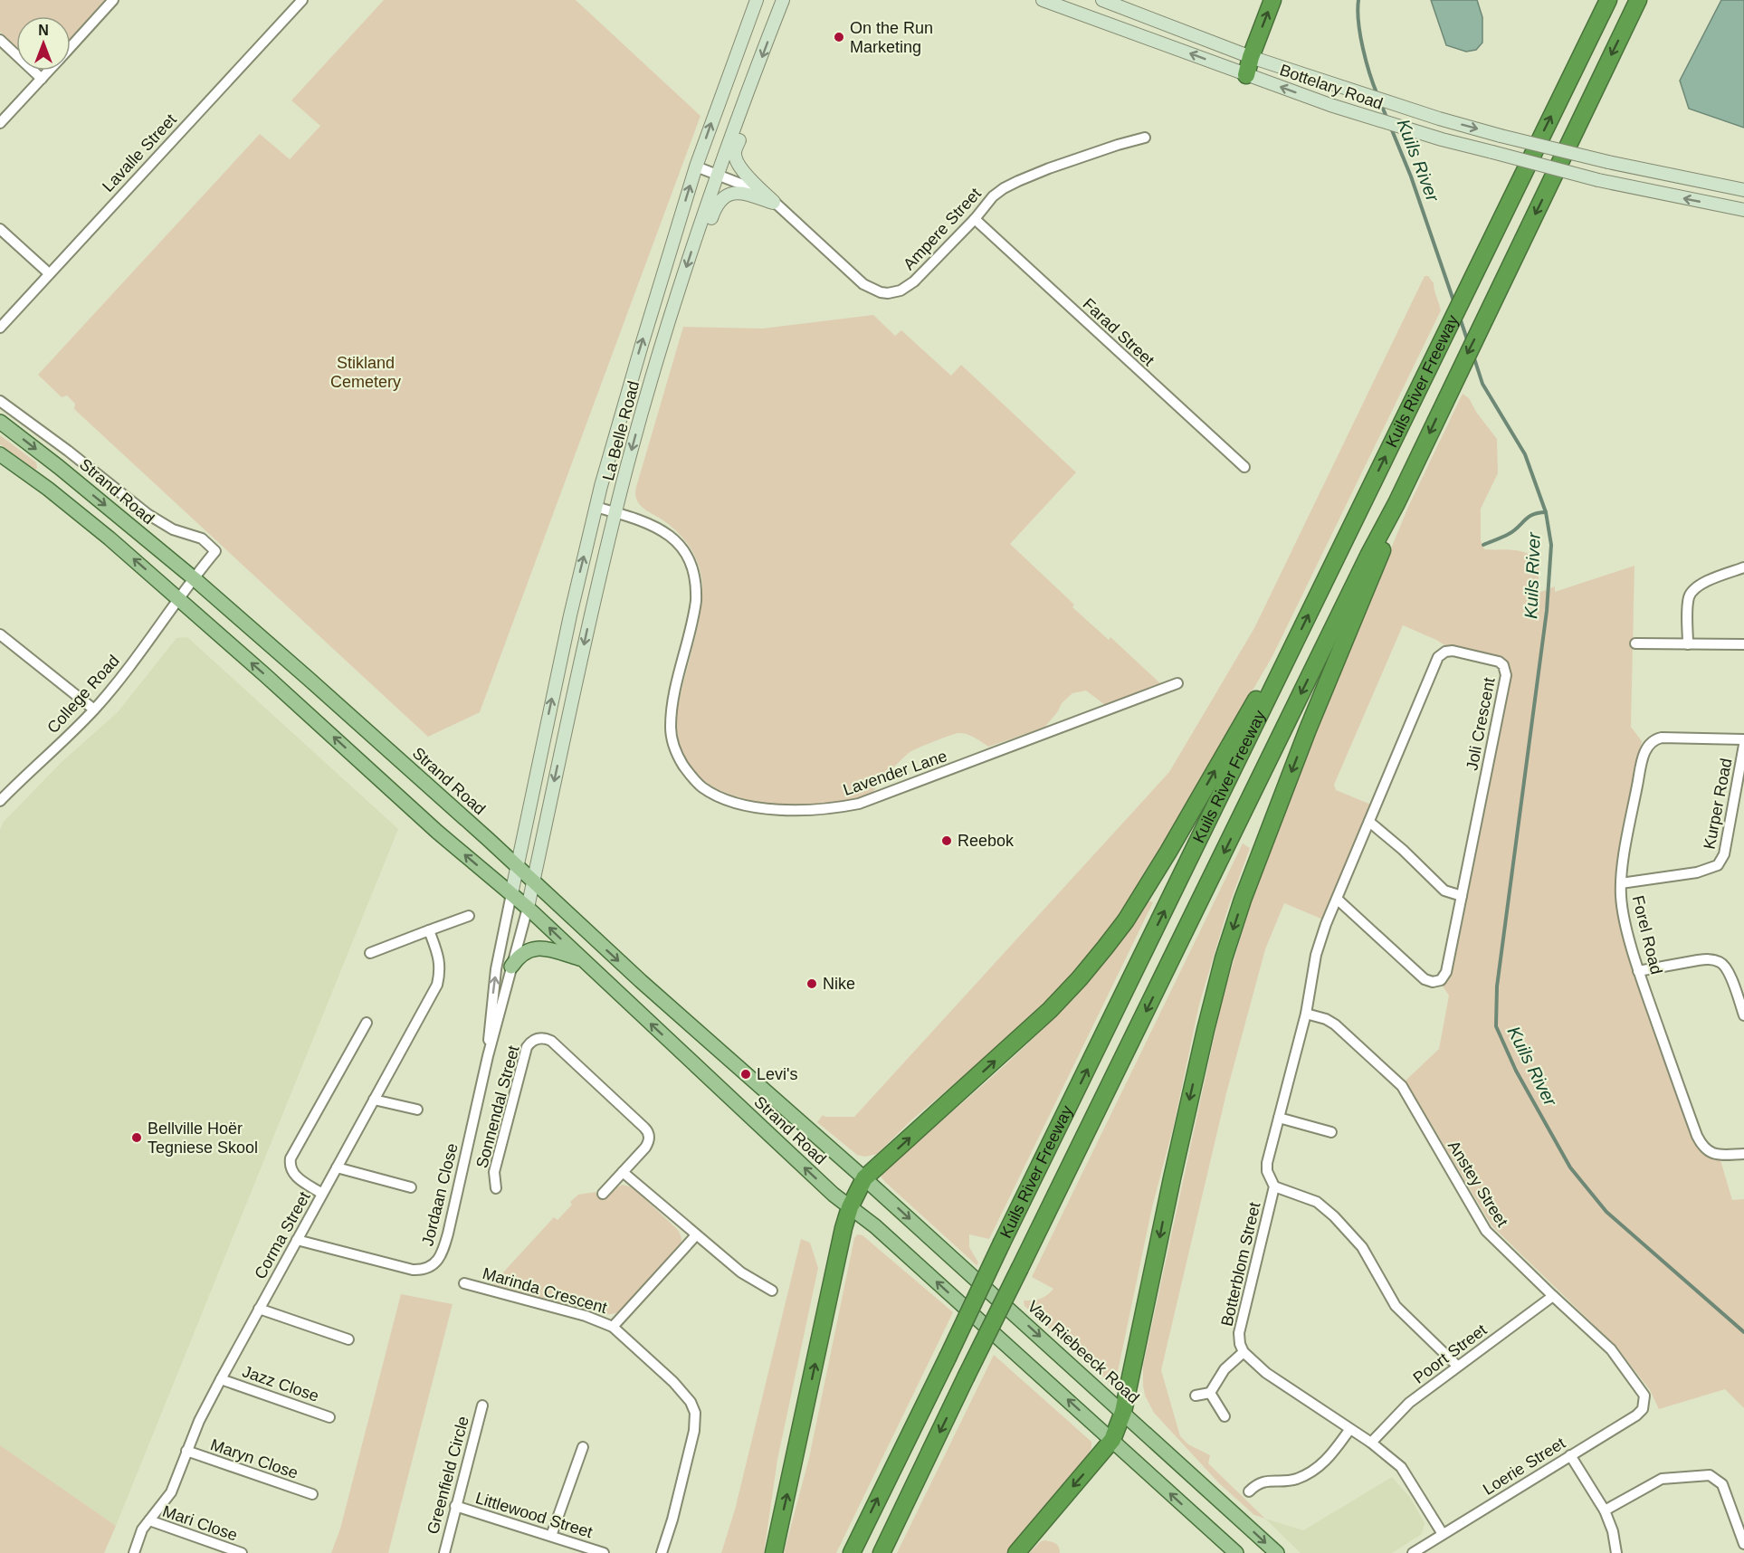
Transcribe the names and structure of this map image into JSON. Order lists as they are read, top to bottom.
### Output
{
  "streets": {
    "highway": ["Kuils River Freeway"],
    "main road": [
      "Bottelary Road",
      "La Belle Road",
      "Strand Road",
      "Van Riebeeck Road"
    ],
    "street": [
      "Lavalle Street",
      "Ampere Street",
      "Farad Street",
      "College Road",
      "Joli Crescent",
      "Lavender Lane",
      "Kurper Road",
      "Forel Road",
      "Sonnendal Street",
      "Anstey Street",
      "Jordaan Close",
      "Corma Street",
      "Botterblom Street",
      "Marinda Crescent",
      "Poort Street",
      "Jazz Close",
      "Maryn Close",
      "Loerie Street",
      "Greenfield Circle",
      "Littlewood Street",
      "Mari Close"
    ]
  },
  "crossings": [
    ["Ampere Street", "Farad Street"],
    ["Ampere Street", "La Belle Road"],
    ["La Belle Road", "Strand Road"],
    ["La Belle Road", "Lavender Lane"],
    ["La Belle Road", "Jordaan Close"],
    ["Strand Road", "College Road"],
    ["Strand Road", "Jordaan Close"],
    ["Strand Road", "Van Riebeeck Road"],
    ["Joli Crescent", "Anstey Street"],
    ["Joli Crescent", "Botterblom Street"],
    ["Kurper Road", "Forel Road"],
    ["Anstey Street", "Botterblom Street"],
    ["Anstey Street", "Poort Street"],
    ["Anstey Street", "Loerie Street"],
    ["Jordaan Close", "Corma Street"],
    ["Corma Street", "Jazz Close"],
    ["Corma Street", "Maryn Close"],
    ["Corma Street", "Mari Close"],
    ["Greenfield Circle", "Littlewood Street"]
  ],
  "water": ["Kuils River"],
  "parks": ["Stikland Cemetery"],
  "places": [
    "On the Run Marketing",
    "Reebok",
    "Nike",
    "Levi's",
    "Bellville Hoër Tegniese Skool"
  ],
  "north": "top"
}
